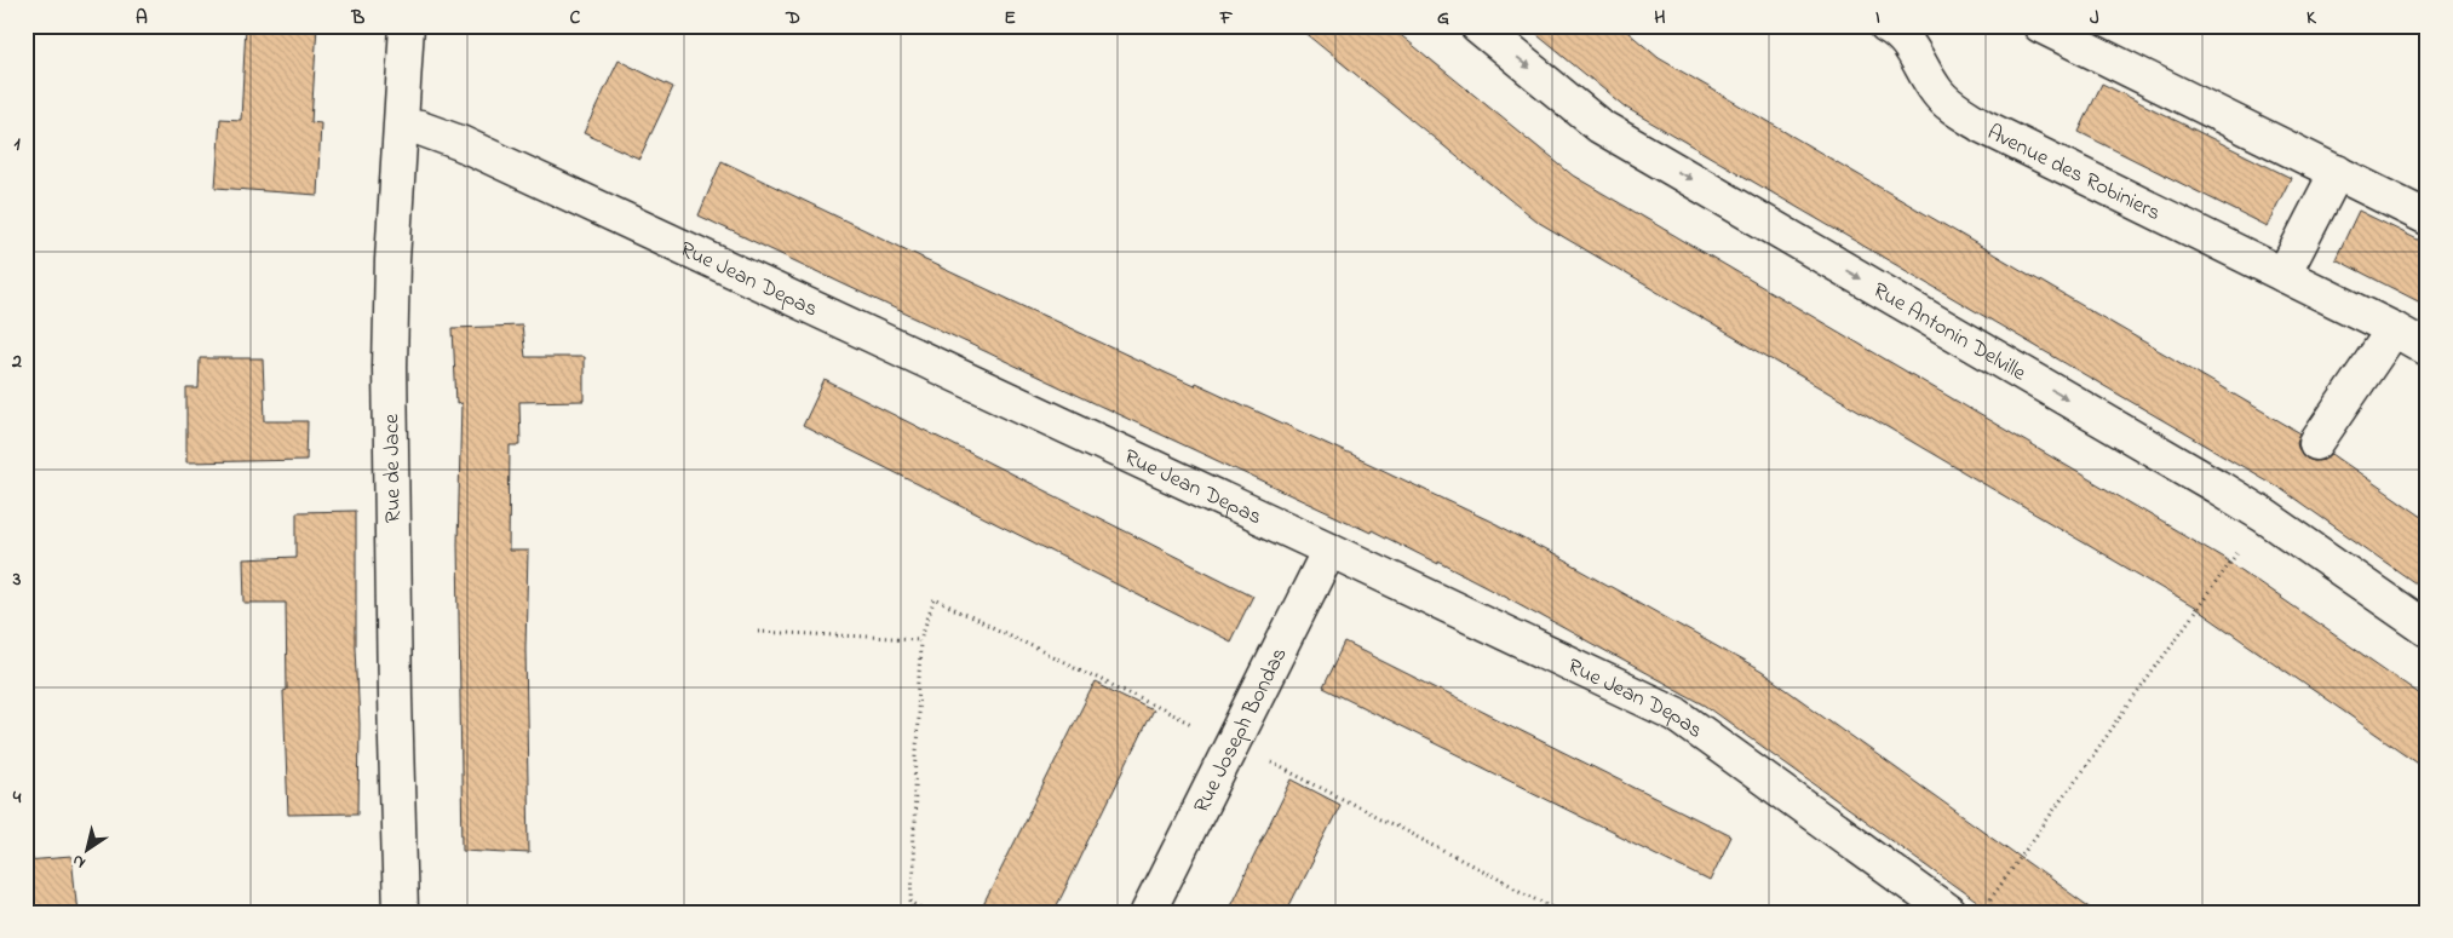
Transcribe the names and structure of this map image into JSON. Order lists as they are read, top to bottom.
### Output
{
  "streets": {
    "street": [
      "Avenue des Robiniers",
      "Rue Jean Depas",
      "Rue Antonin Delville",
      "Rue de Jace",
      "Rue Joseph Bondas"
    ]
  },
  "crossings": [
    ["Rue Jean Depas", "Rue de Jace"],
    ["Rue Jean Depas", "Rue Joseph Bondas"]
  ],
  "one_way": ["Rue Antonin Delville"],
  "north": "bottom left",
  "grid": {
    "columns": [
      "A",
      "B",
      "C",
      "D",
      "E",
      "F",
      "G",
      "H",
      "I",
      "J",
      "K"
    ],
    "rows": [
      "1",
      "2",
      "3",
      "4"
    ]
  }
}
